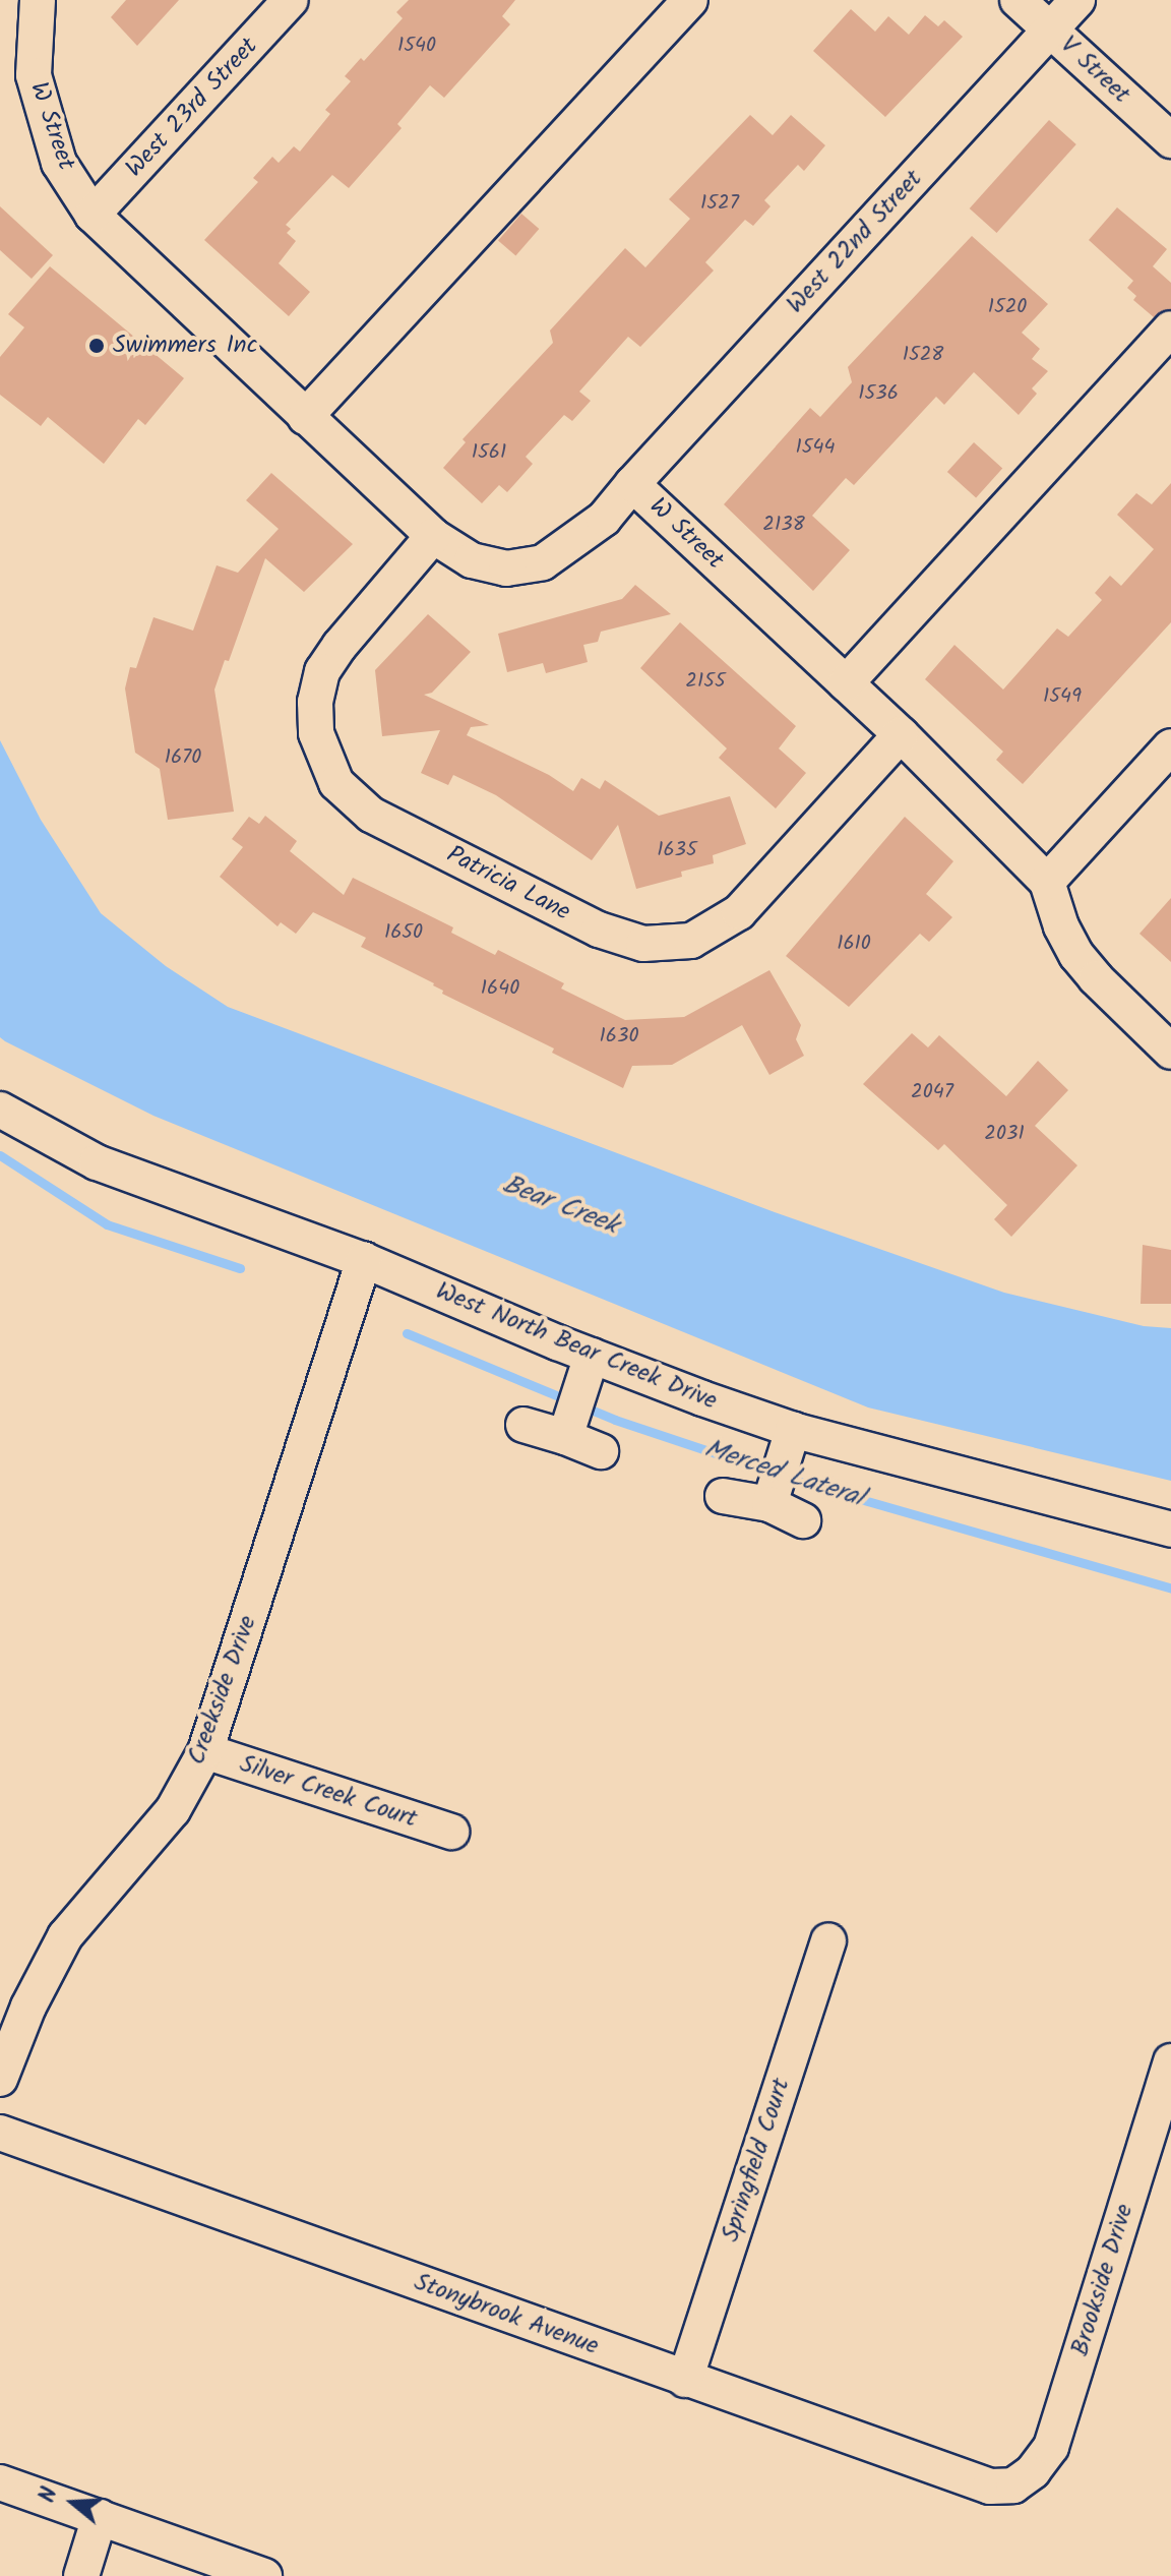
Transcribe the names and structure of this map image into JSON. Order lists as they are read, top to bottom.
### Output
{
  "streets": {
    "street": [
      "V Street",
      "West 23rd Street",
      "W Street",
      "West 22nd Street",
      "Patricia Lane",
      "West North Bear Creek Drive",
      "Creekside Drive",
      "Silver Creek Court",
      "Springfield Court",
      "Brookside Drive",
      "Stonybrook Avenue"
    ]
  },
  "crossings": [
    ["V Street", "West 22nd Street"],
    ["West 23rd Street", "W Street"],
    ["W Street", "West 22nd Street"],
    ["W Street", "Patricia Lane"],
    ["West North Bear Creek Drive", "Creekside Drive"],
    ["Creekside Drive", "Silver Creek Court"],
    ["Springfield Court", "Stonybrook Avenue"],
    ["Brookside Drive", "Stonybrook Avenue"]
  ],
  "water": ["Bear Creek", "Merced Lateral"],
  "places": ["Swimmers Inc"],
  "house_numbers": [
    "1540",
    "1527",
    "1520",
    "1528",
    "1536",
    "1544",
    "1561",
    "2138",
    "2155",
    "1549",
    "1670",
    "1635",
    "1650",
    "1610",
    "1640",
    "1630",
    "2047",
    "2031"
  ],
  "north": "left"
}
